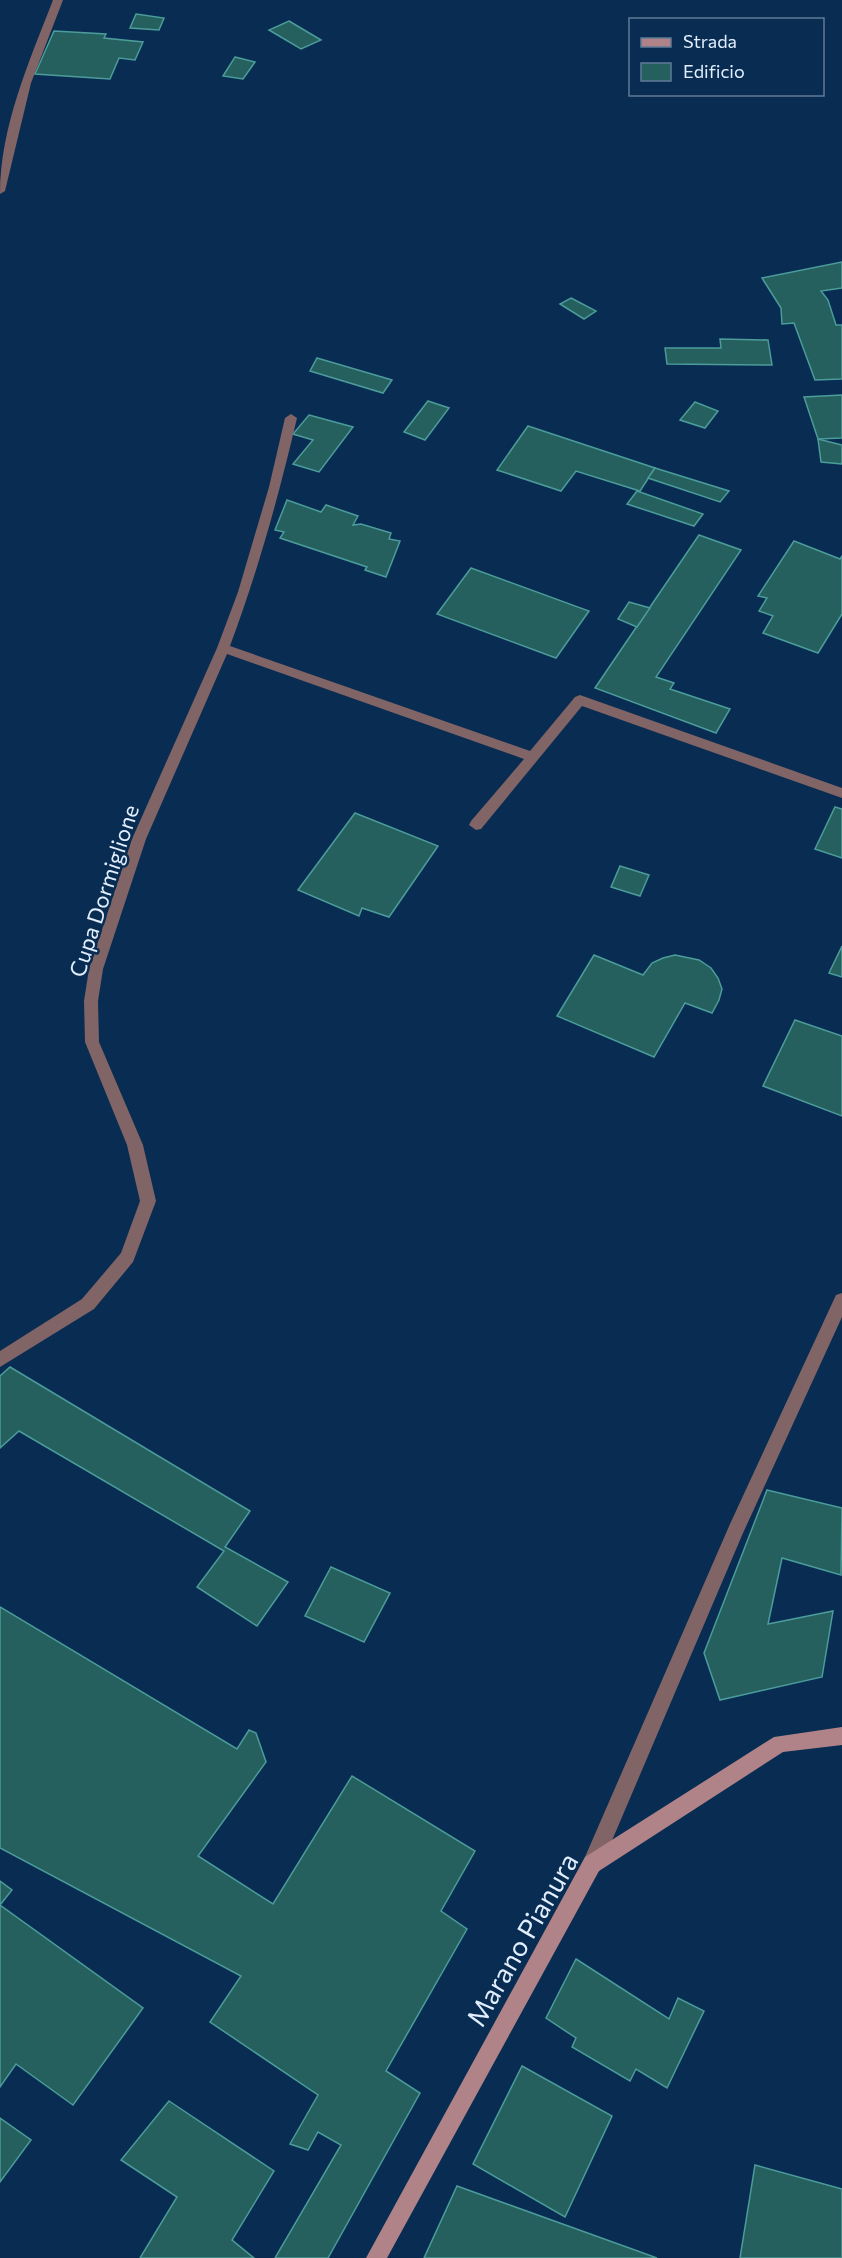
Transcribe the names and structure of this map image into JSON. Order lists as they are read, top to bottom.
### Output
{
  "streets": {
    "street": ["Cupa Dormiglione", "Marano Pianura"]
  },
  "legend": ["Strada", "Edificio"]
}
